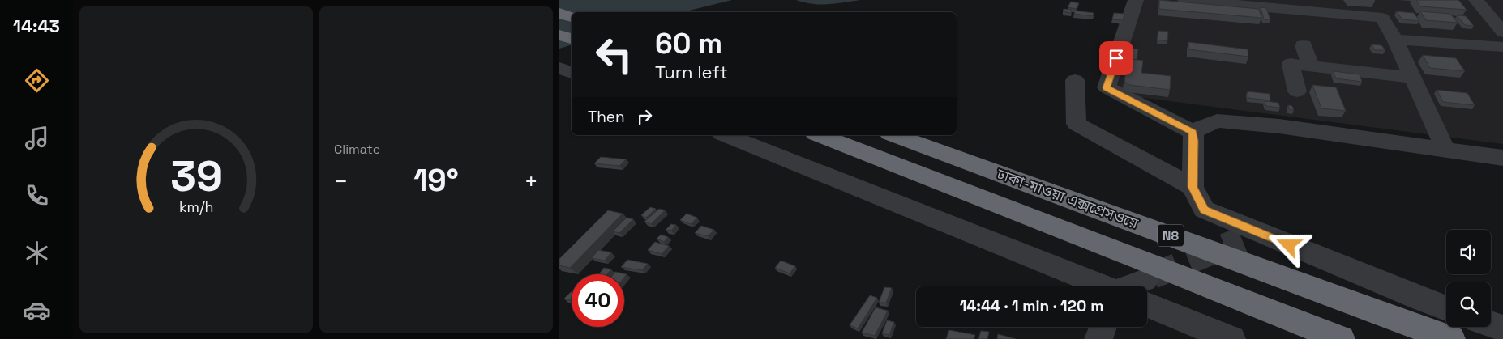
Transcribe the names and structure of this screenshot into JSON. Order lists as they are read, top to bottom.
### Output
{
  "streets": {
    "highway": ["ঢাকা-মাওয়া এক্সপ্রেসওয়ে", "N8"]
  },
  "page": {
    "tabs": "14:43",
    "tile": "Climate",
    "turn": ["60 m", "Turn left"],
    "then": "Then",
    "heat": ["−", "19°", "+"],
    "limit": "40",
    "trip": "14:44 · 1 min · 120 m",
    "gauge": ["39", "km/h"]
  }
}
